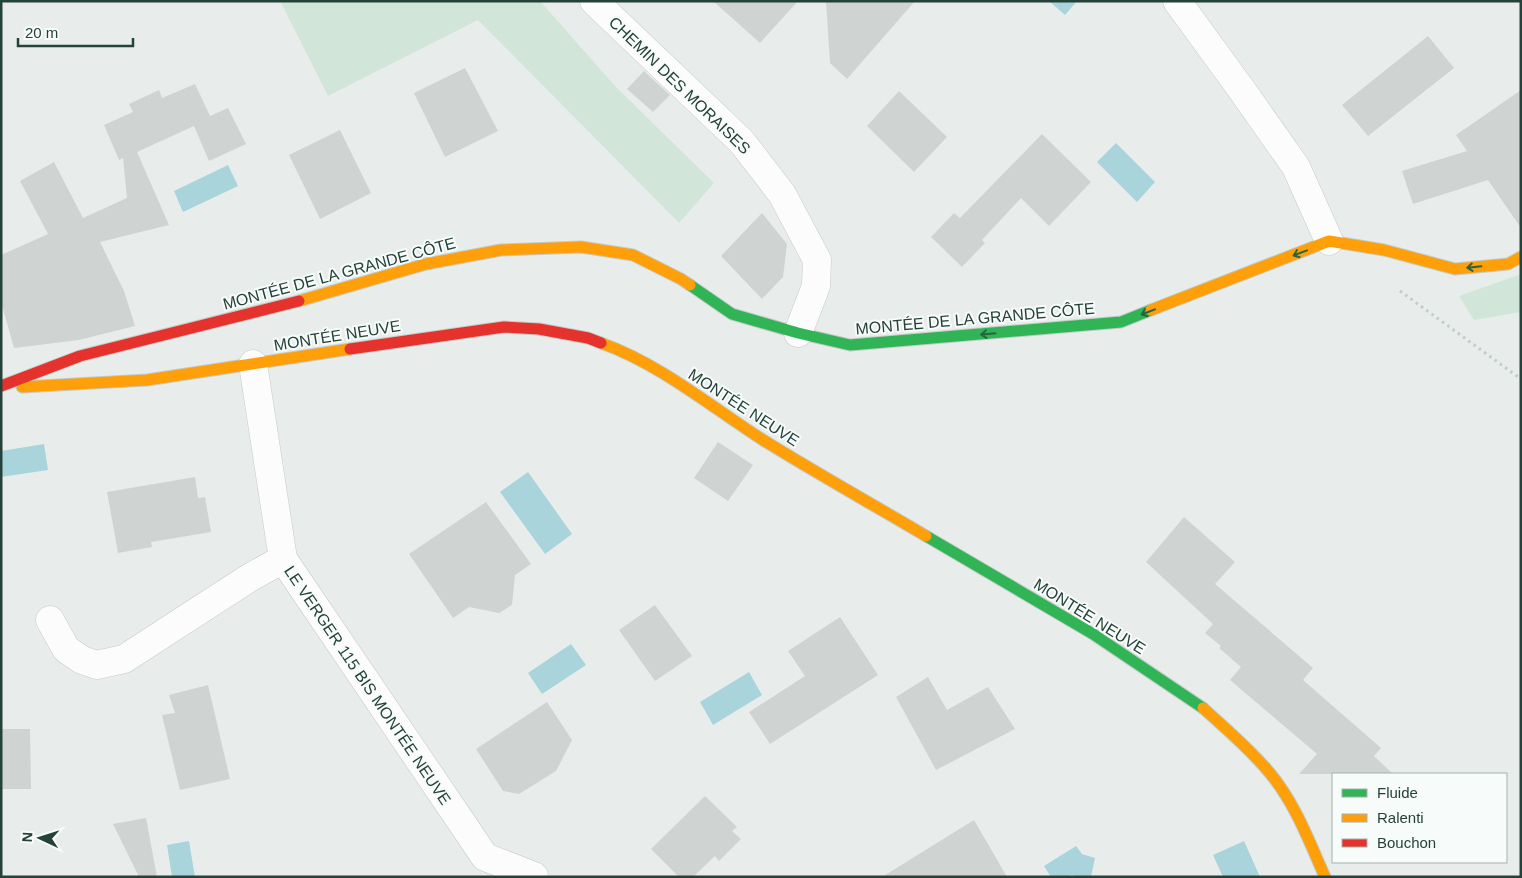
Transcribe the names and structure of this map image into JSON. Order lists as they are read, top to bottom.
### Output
{
  "streets": {
    "street": [
      "CHEMIN DES MORAISES",
      "MONTÉE DE LA GRANDE CÔTE",
      "MONTÉE NEUVE",
      "LE VERGER 115 BIS MONTÉE NEUVE"
    ]
  },
  "crossings": [
    ["CHEMIN DES MORAISES", "MONTÉE DE LA GRANDE CÔTE"],
    ["MONTÉE DE LA GRANDE CÔTE", "MONTÉE NEUVE"],
    ["MONTÉE NEUVE", "LE VERGER 115 BIS MONTÉE NEUVE"]
  ],
  "one_way": ["MONTÉE DE LA GRANDE CÔTE"],
  "legend": ["Fluide", "Ralenti", "Bouchon"],
  "scale_bar": "20 m",
  "north": "left"
}
